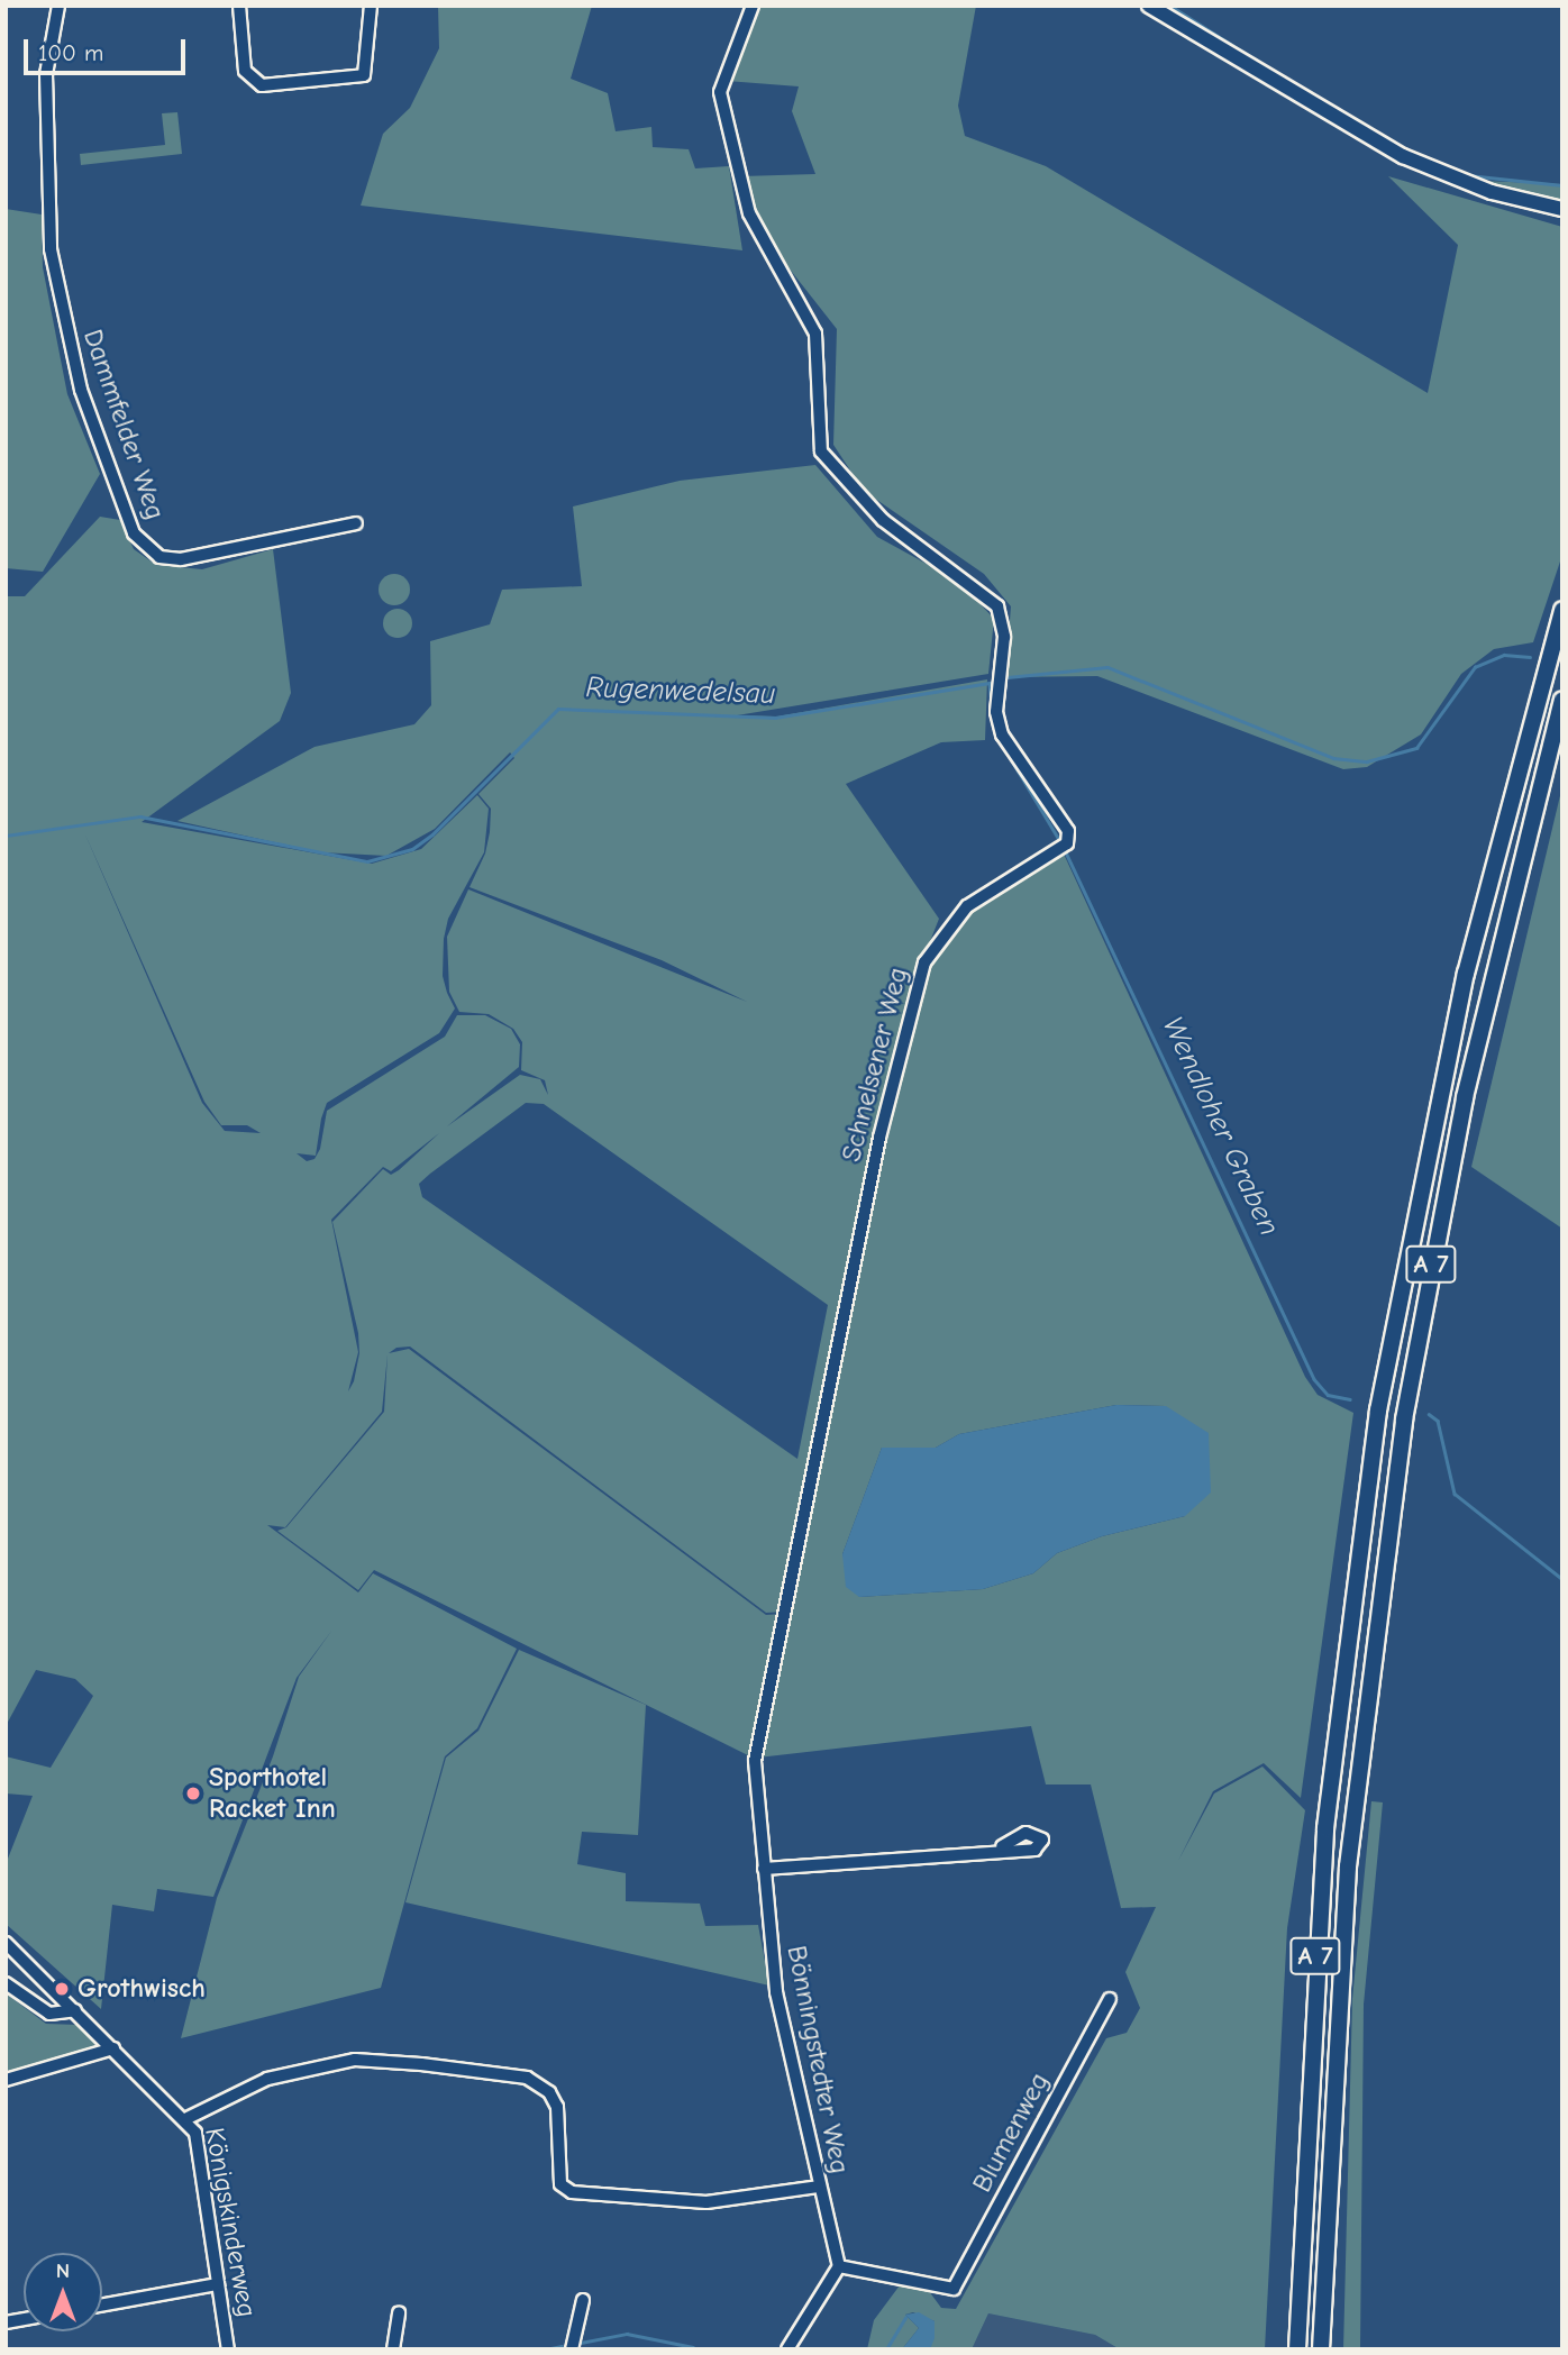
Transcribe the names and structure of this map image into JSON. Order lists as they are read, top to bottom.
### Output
{
  "streets": {
    "highway": ["A 7"],
    "street": [
      "Dammfelder Weg",
      "Schnelsener Weg",
      "Bönningstedter Weg",
      "Blumenweg",
      "Königskinderweg"
    ]
  },
  "crossings": [
    ["Schnelsener Weg", "Bönningstedter Weg"],
    ["Bönningstedter Weg", "Blumenweg"]
  ],
  "water": ["Rugenwedelsau", "Wendloher Graben"],
  "places": ["Sporthotel Racket Inn", "Grothwisch"],
  "scale_bar": "100 m",
  "north": "top"
}
